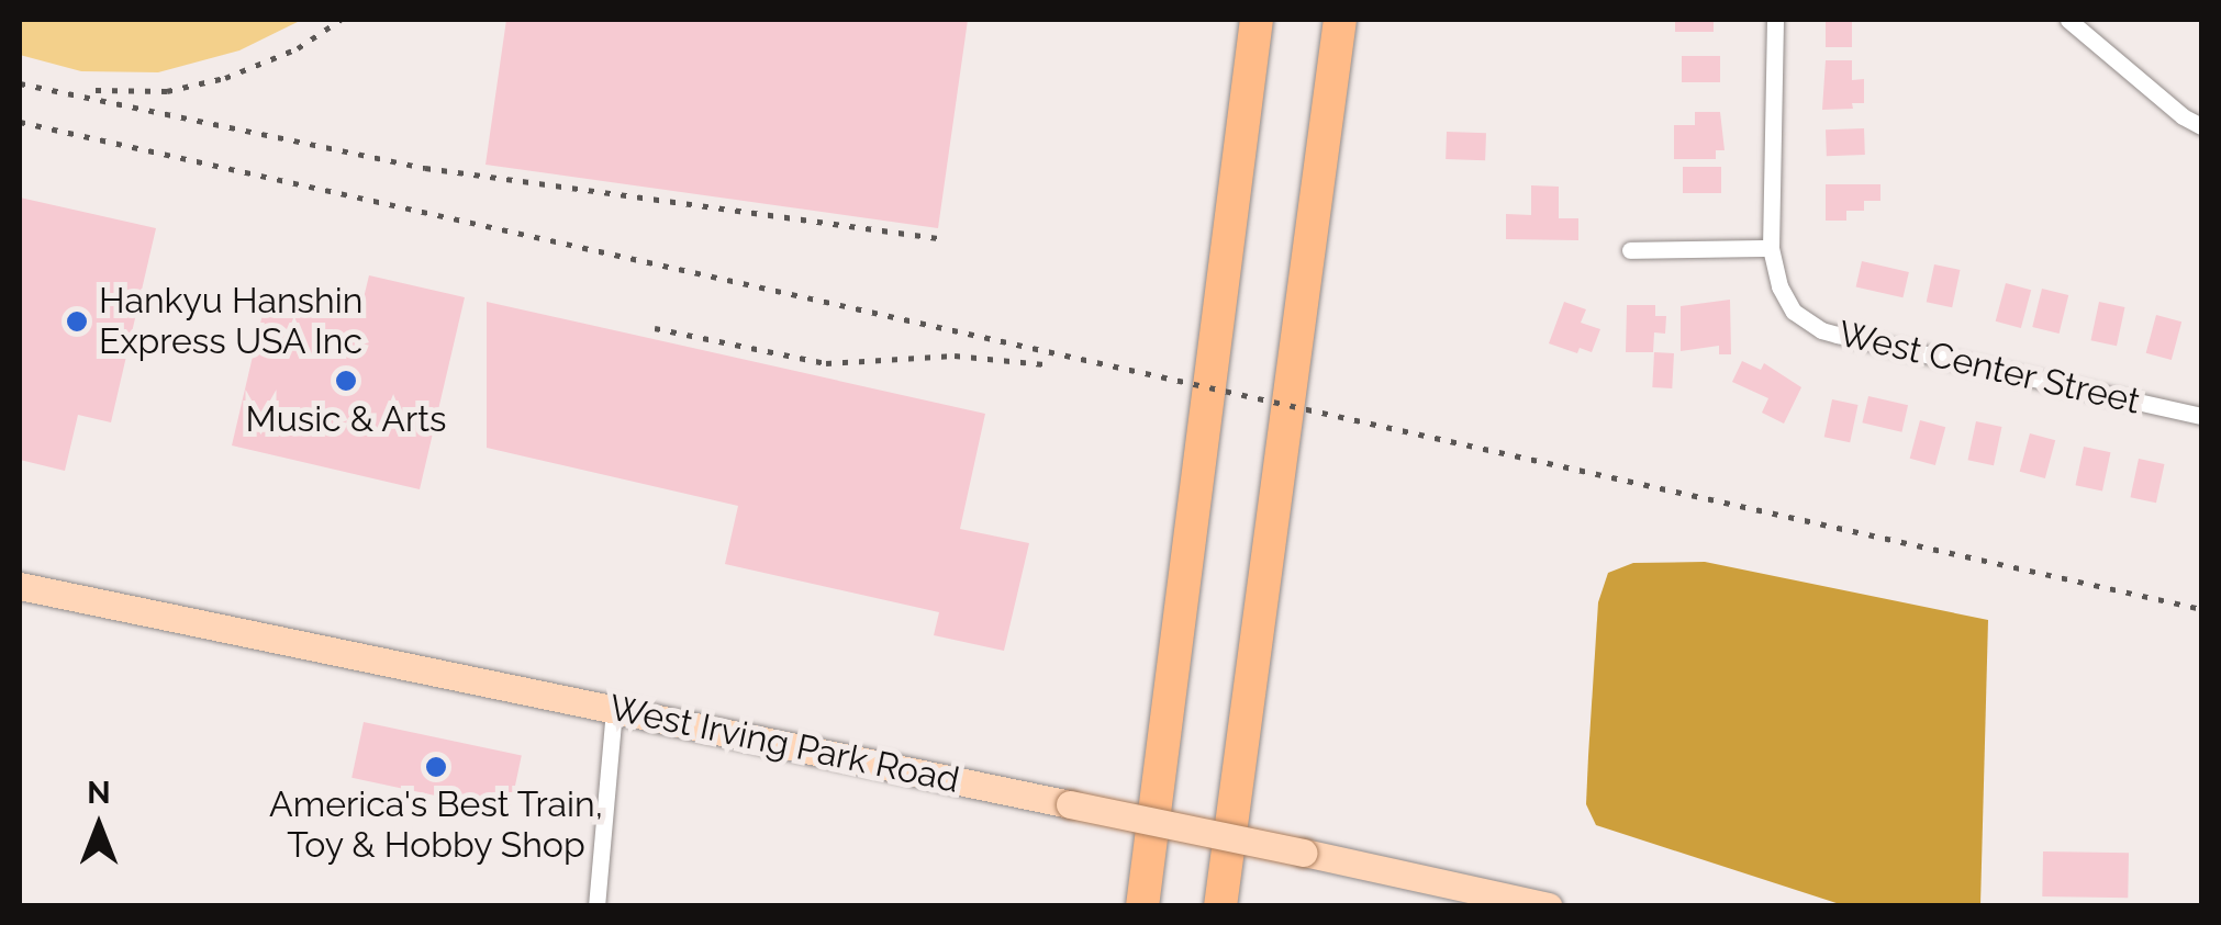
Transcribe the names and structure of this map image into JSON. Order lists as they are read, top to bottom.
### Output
{
  "streets": {
    "main road": ["West Irving Park Road"],
    "street": ["West Center Street"]
  },
  "places": ["Hankyu Hanshin Express USA Inc", "Music & Arts", "America's Best Train, Toy & Hobby Shop"],
  "north": "top"
}
